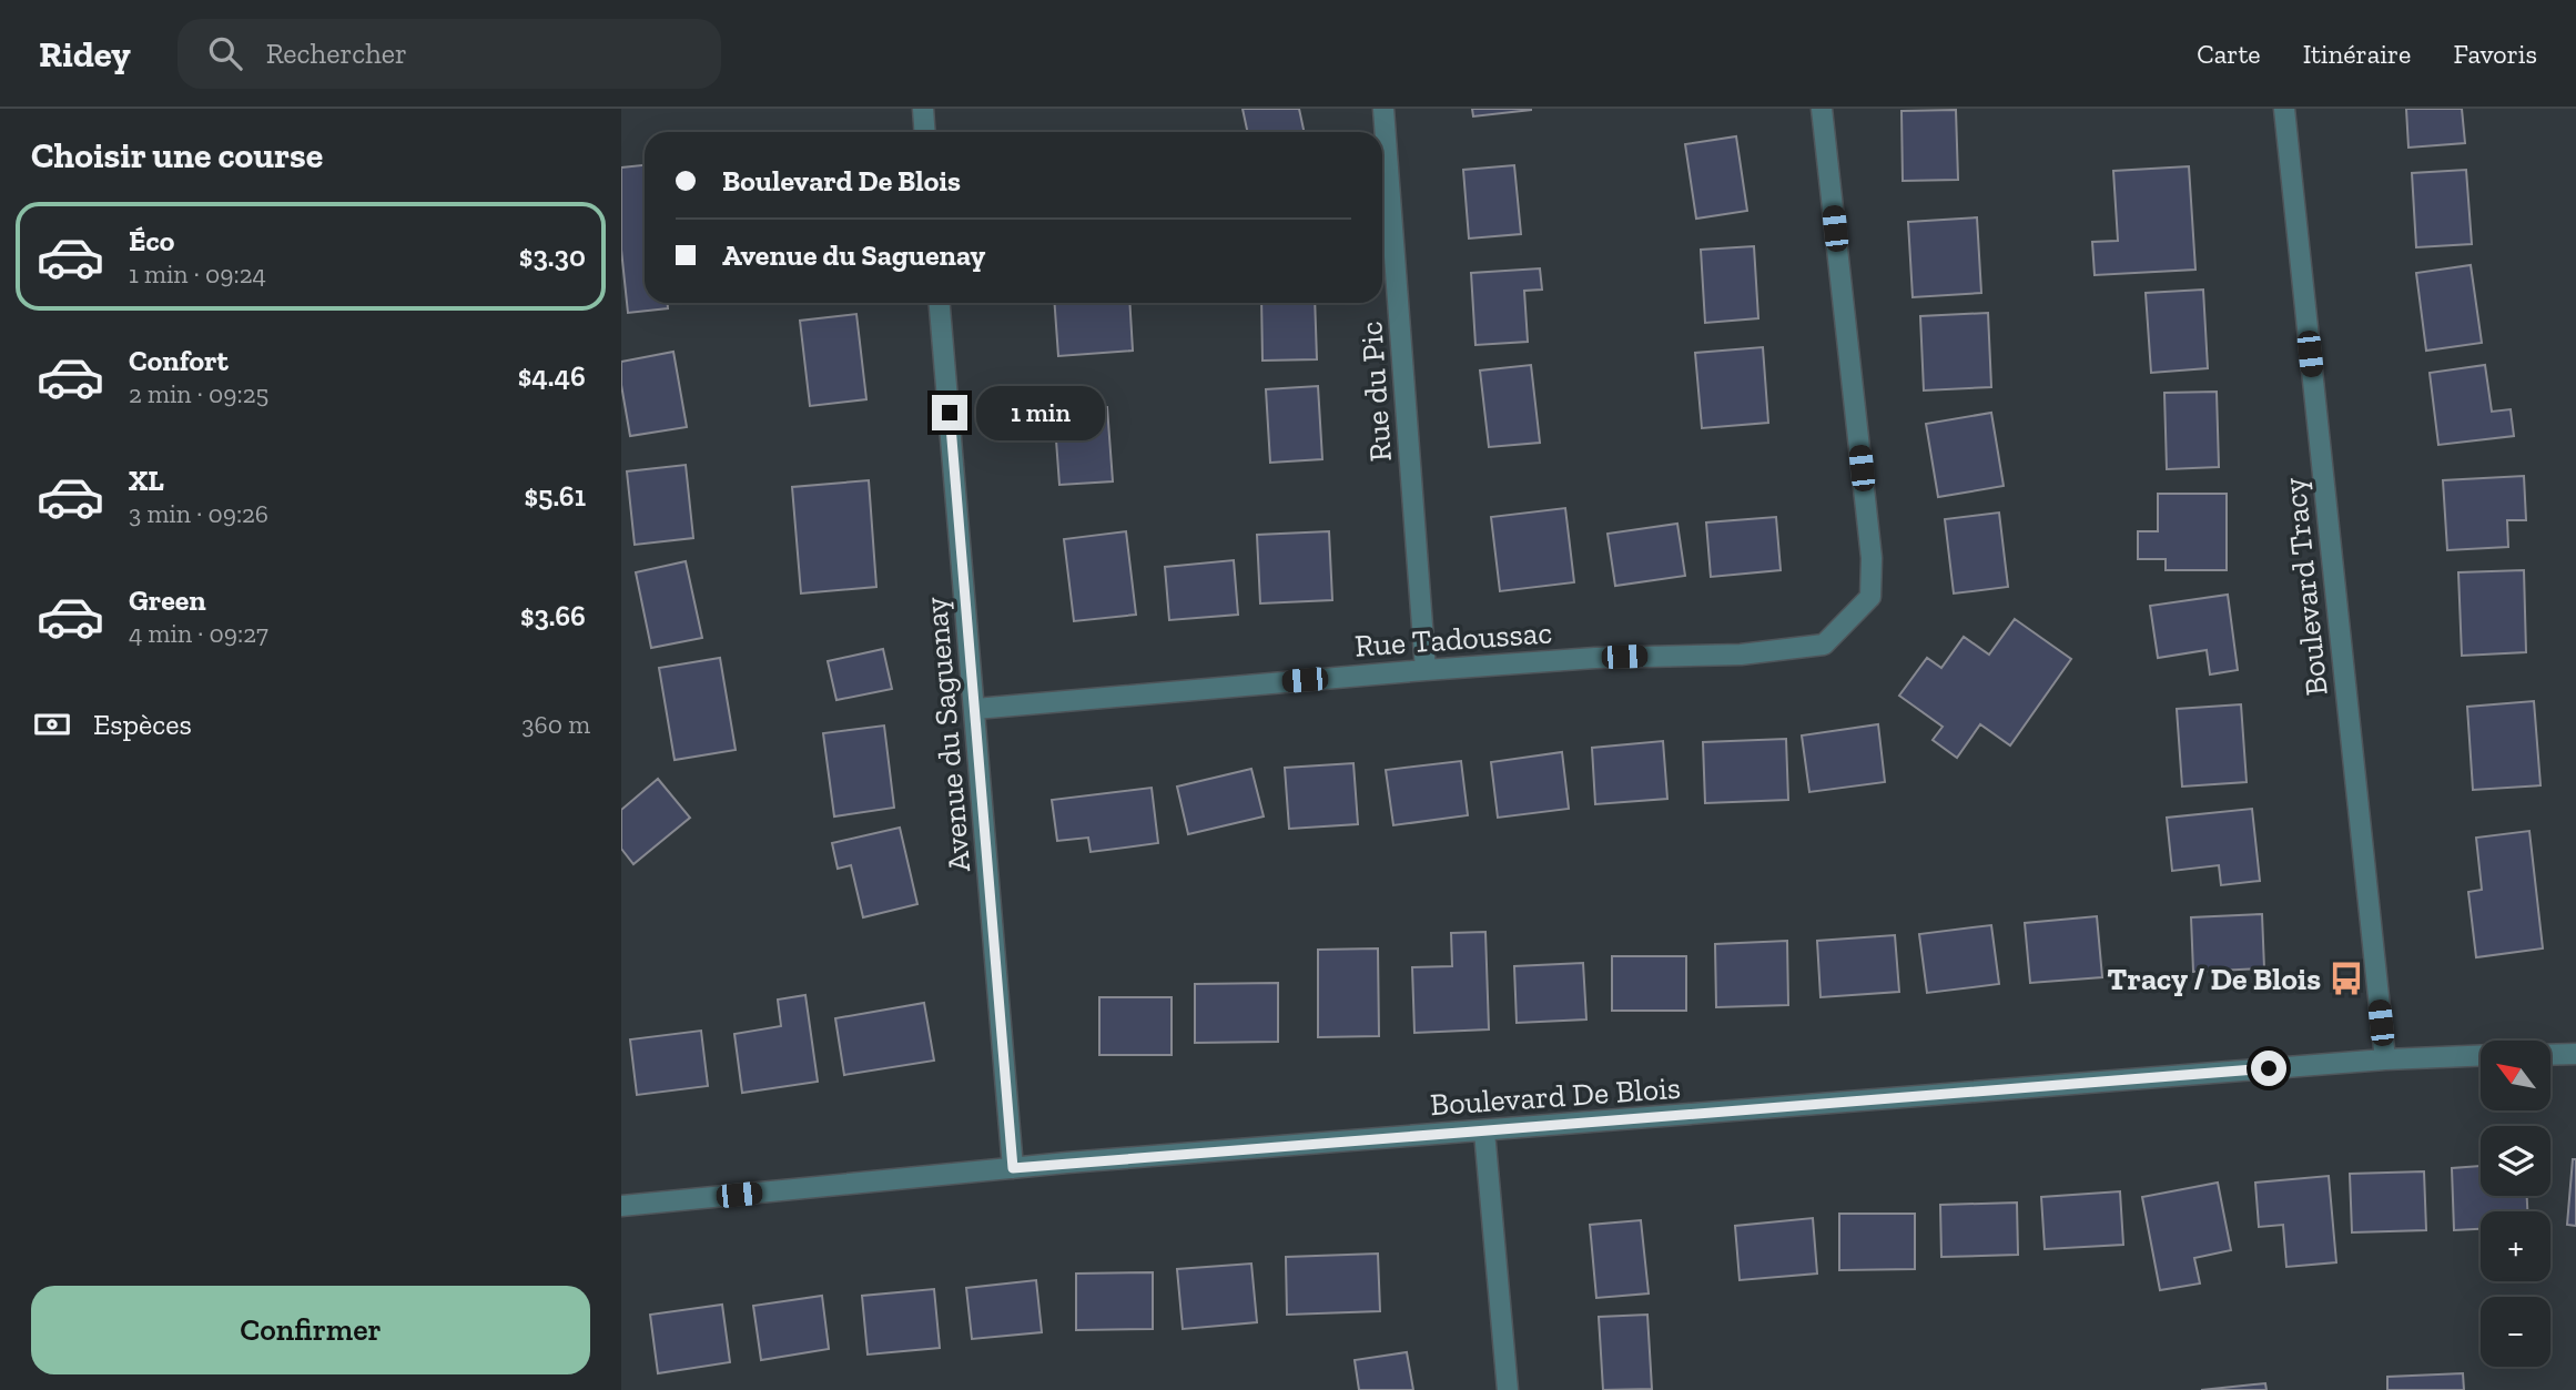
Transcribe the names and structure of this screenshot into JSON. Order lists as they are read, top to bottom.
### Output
{
  "streets": {
    "street": [
      "Rue du Pic",
      "Boulevard Tracy",
      "Rue Tadoussac",
      "Avenue du Saguenay",
      "Boulevard De Blois"
    ]
  },
  "crossings": [
    ["Rue du Pic", "Rue Tadoussac"],
    ["Boulevard Tracy", "Boulevard De Blois"],
    ["Rue Tadoussac", "Avenue du Saguenay"],
    ["Avenue du Saguenay", "Boulevard De Blois"]
  ],
  "places": {
    "bus stop": ["Tracy / De Blois"]
  },
  "north": "top left",
  "page": {
    "header": "Ridey",
    "search": "Rechercher",
    "nav": ["Carte", "Itinéraire", "Favoris"],
    "heading": "Choisir une course",
    "banner": ["Boulevard De Blois", "Avenue du Saguenay"],
    "list": [
      {
        "name": "Éco",
        "note": "1 min · 09:24",
        "value": "$3.30"
      },
      {
        "name": "Confort",
        "note": "2 min · 09:25",
        "value": "$4.46"
      },
      {
        "name": "XL",
        "note": "3 min · 09:26",
        "value": "$5.61"
      },
      {
        "name": "Green",
        "note": "4 min · 09:27",
        "value": "$3.66"
      }
    ],
    "bubble": "1 min",
    "pay": ["Espèces", "360 m"],
    "map_buttons": ["+", "−"],
    "buttons": "Confirmer"
  }
}
